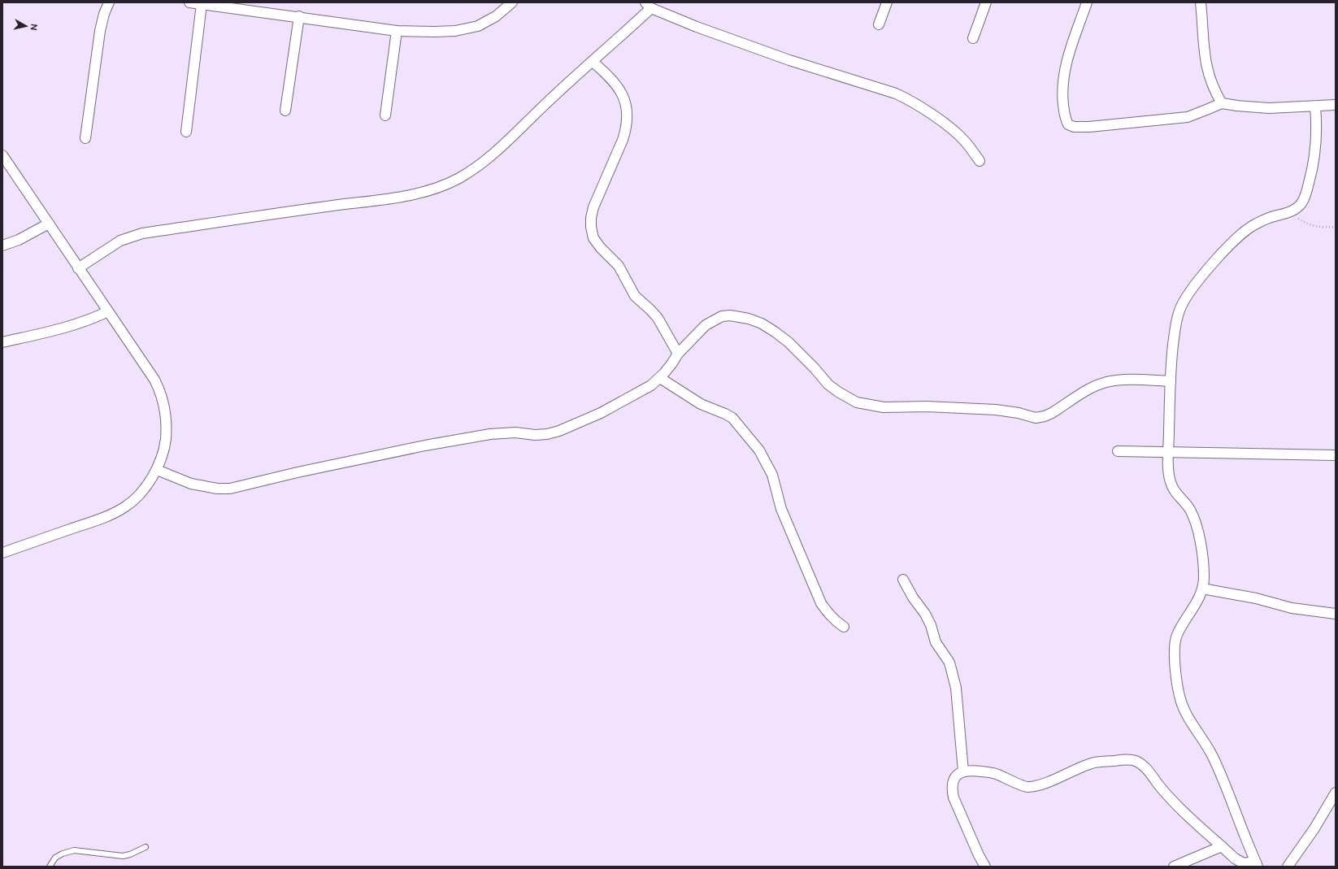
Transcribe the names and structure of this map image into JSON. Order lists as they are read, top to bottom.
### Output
{
  "north": "right"
}
